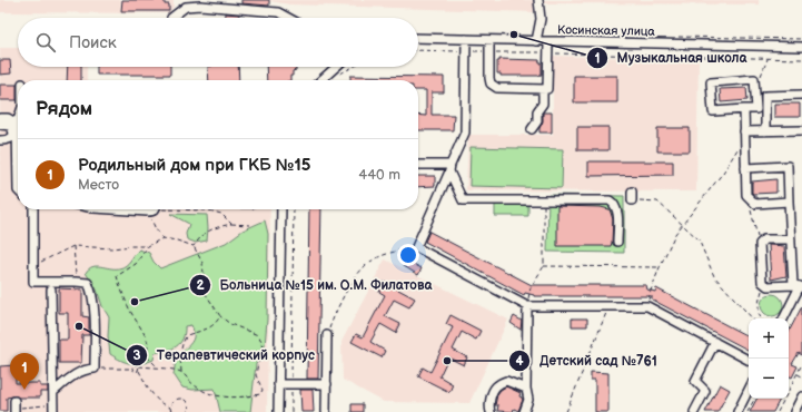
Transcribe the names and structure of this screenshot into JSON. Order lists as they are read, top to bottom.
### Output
{
  "streets": {
    "street": ["Косинская улица"]
  },
  "places": [
    "Музыкальная школа",
    "Больница №15 им. О.М. Филатова",
    "Терапевтический корпус",
    "Детский сад №761"
  ],
  "page": {
    "search": "Поиск",
    "heading": "Рядом",
    "list": [
      {
        "mark": "1",
        "name": "Родильный дом при ГКБ №15",
        "note": "Место",
        "value": "440 m"
      }
    ],
    "map_buttons": ["+", "−"],
    "pins": "1"
  }
}
